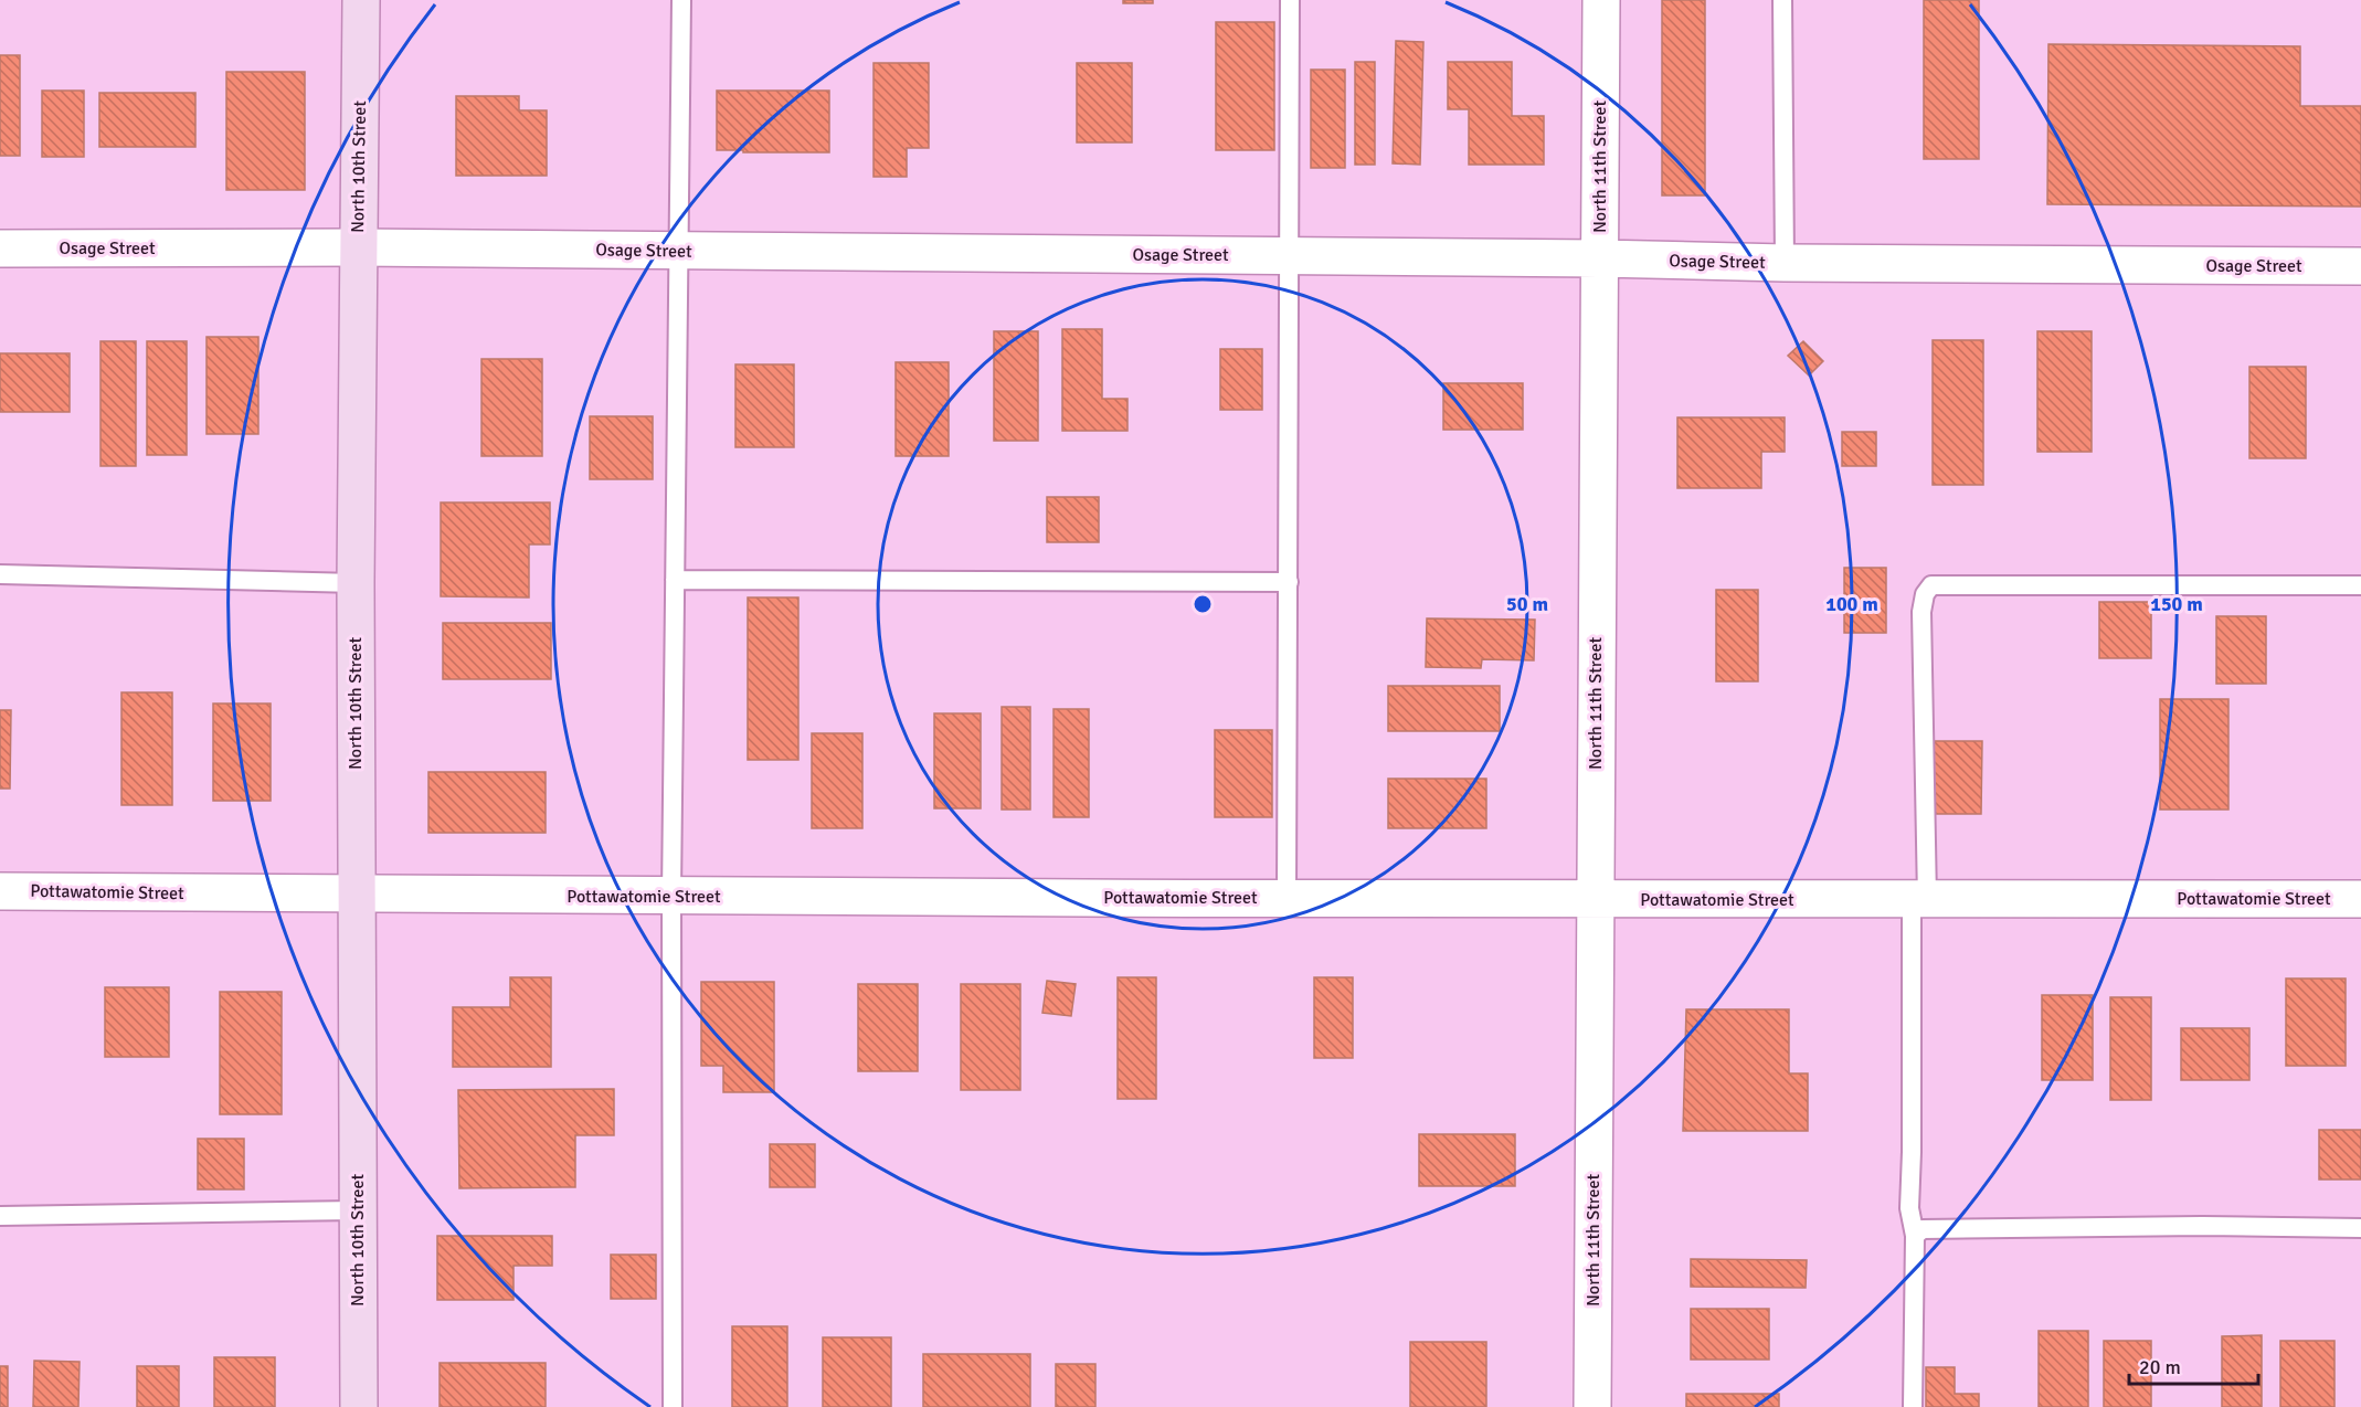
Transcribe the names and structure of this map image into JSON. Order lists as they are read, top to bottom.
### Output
{
  "streets": {
    "street": [
      "North 10th Street",
      "North 11th Street",
      "Osage Street",
      "Pottawatomie Street"
    ]
  },
  "crossings": [
    ["North 10th Street", "Osage Street"],
    ["North 10th Street", "Pottawatomie Street"],
    ["North 11th Street", "Osage Street"],
    ["North 11th Street", "Pottawatomie Street"]
  ],
  "scale_bar": "20 m",
  "rings": ["50 m", "100 m", "150 m"]
}
